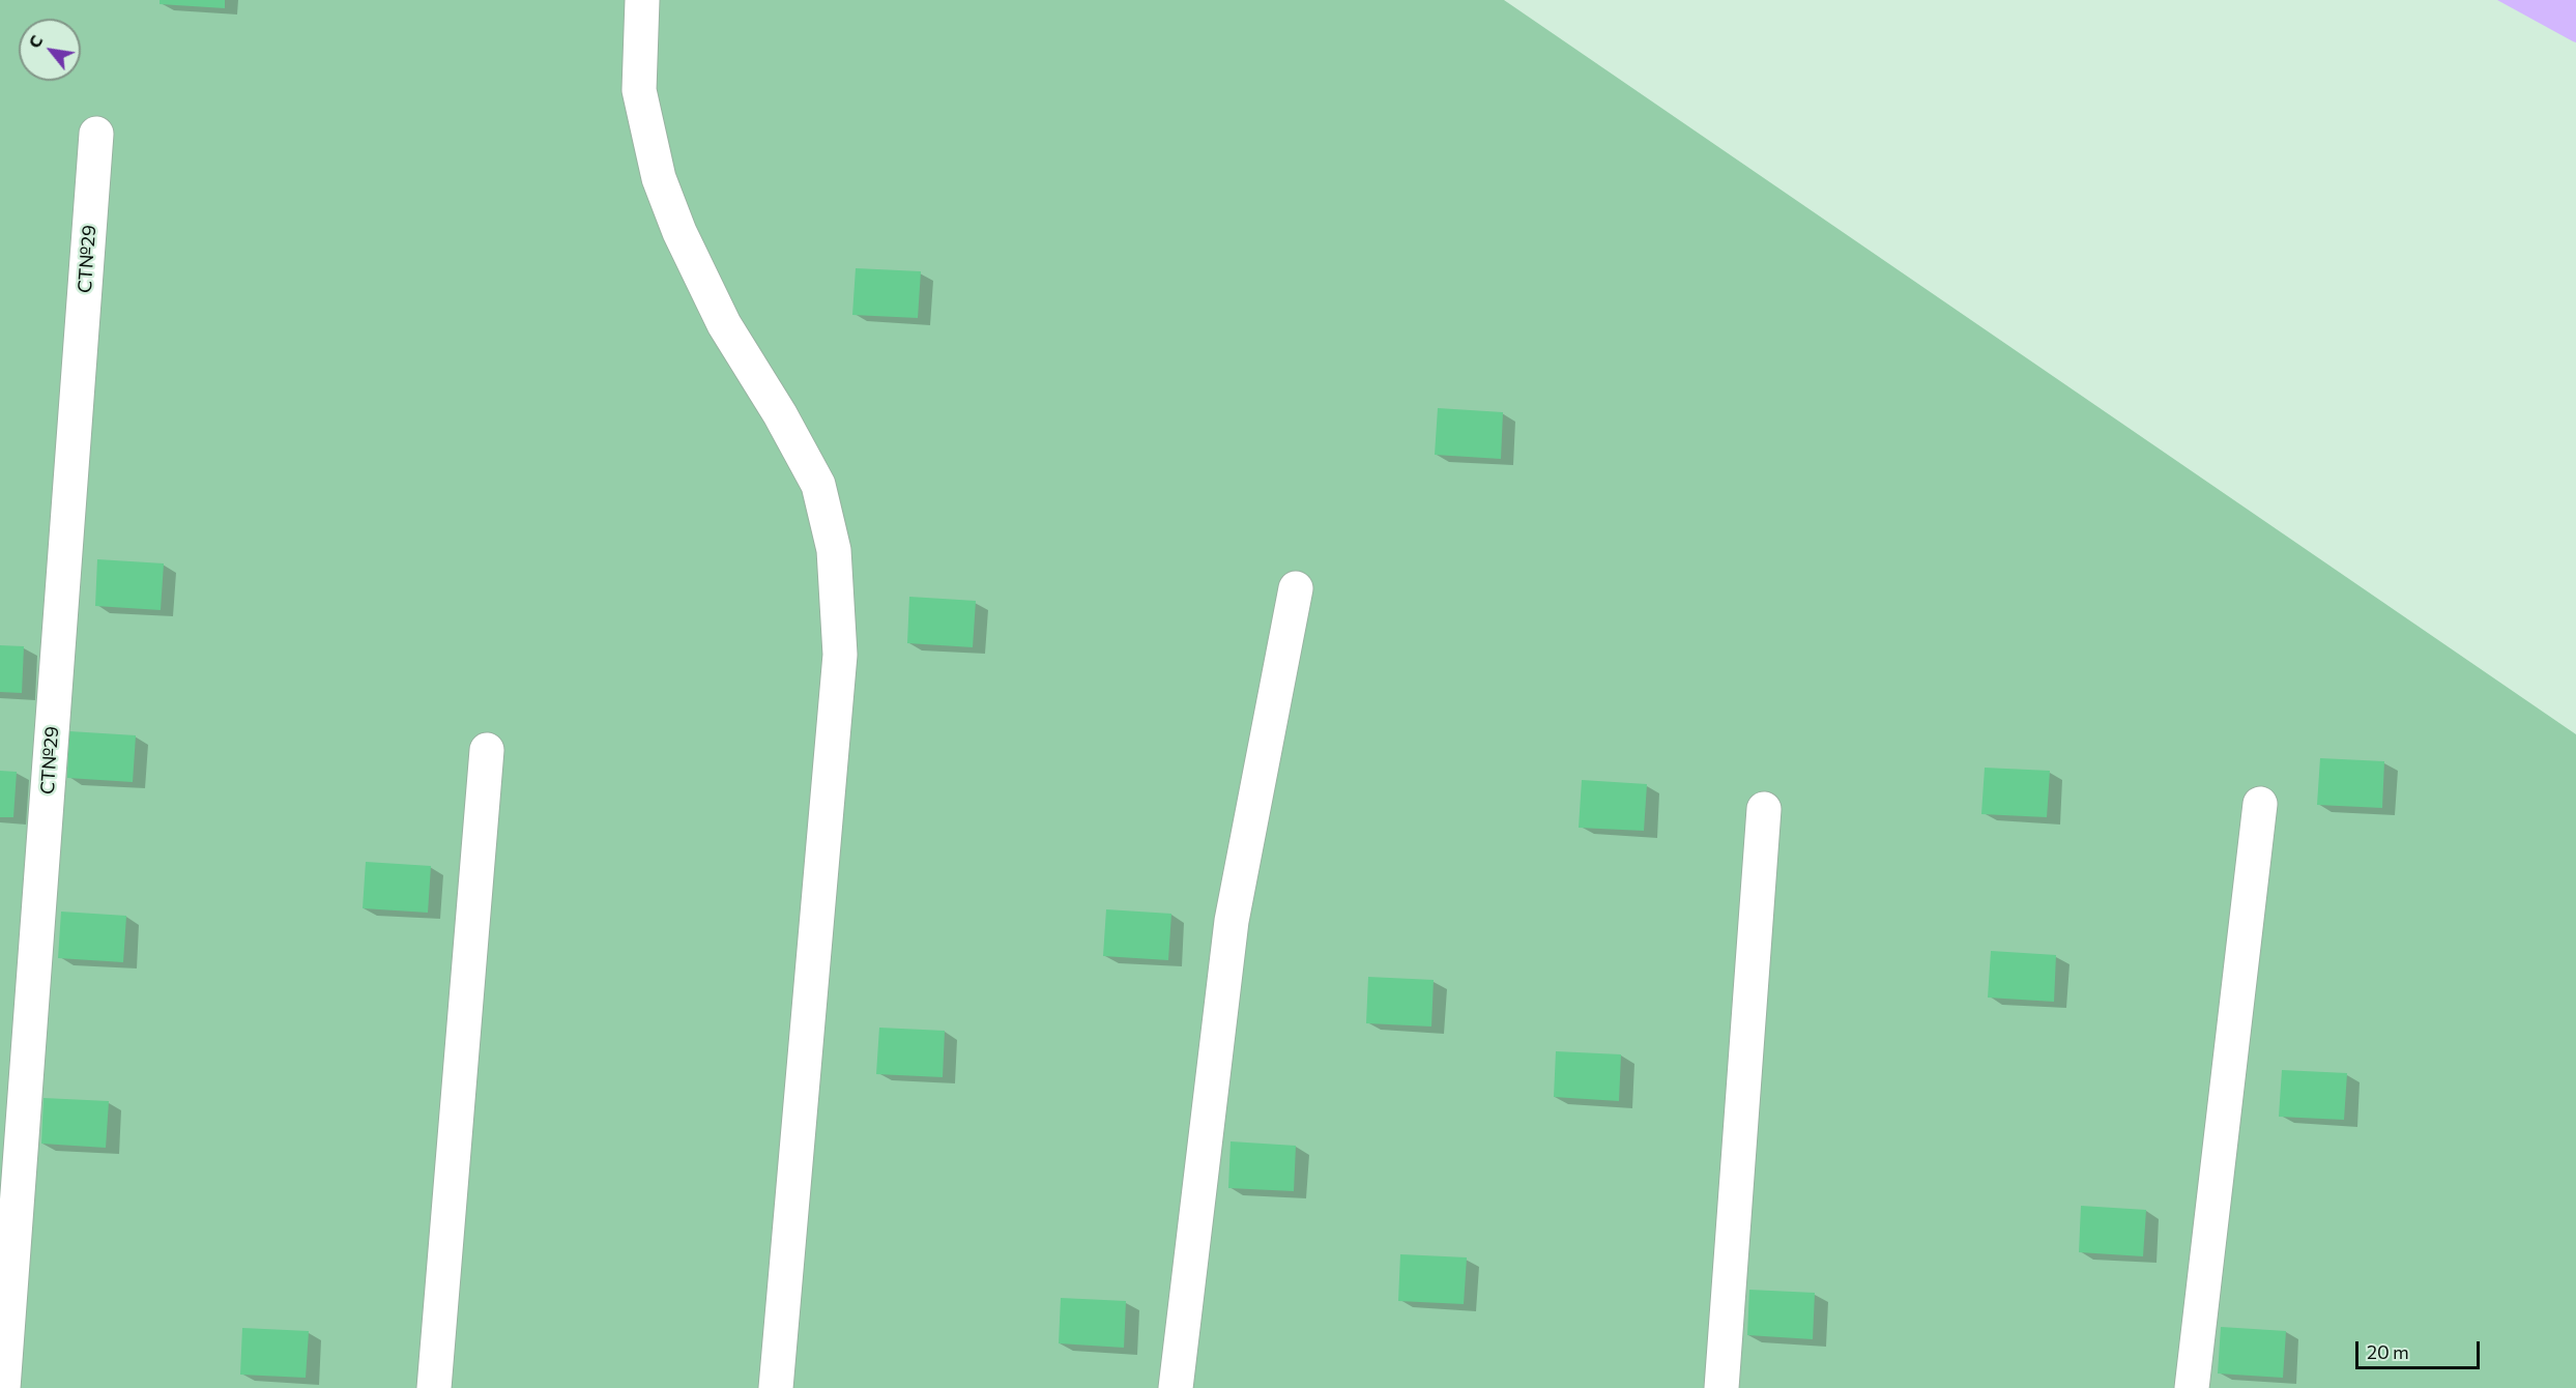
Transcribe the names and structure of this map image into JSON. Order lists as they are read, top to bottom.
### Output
{
  "streets": {
    "street": ["СТ№29"]
  },
  "scale_bar": "20 m",
  "north": "top left"
}
